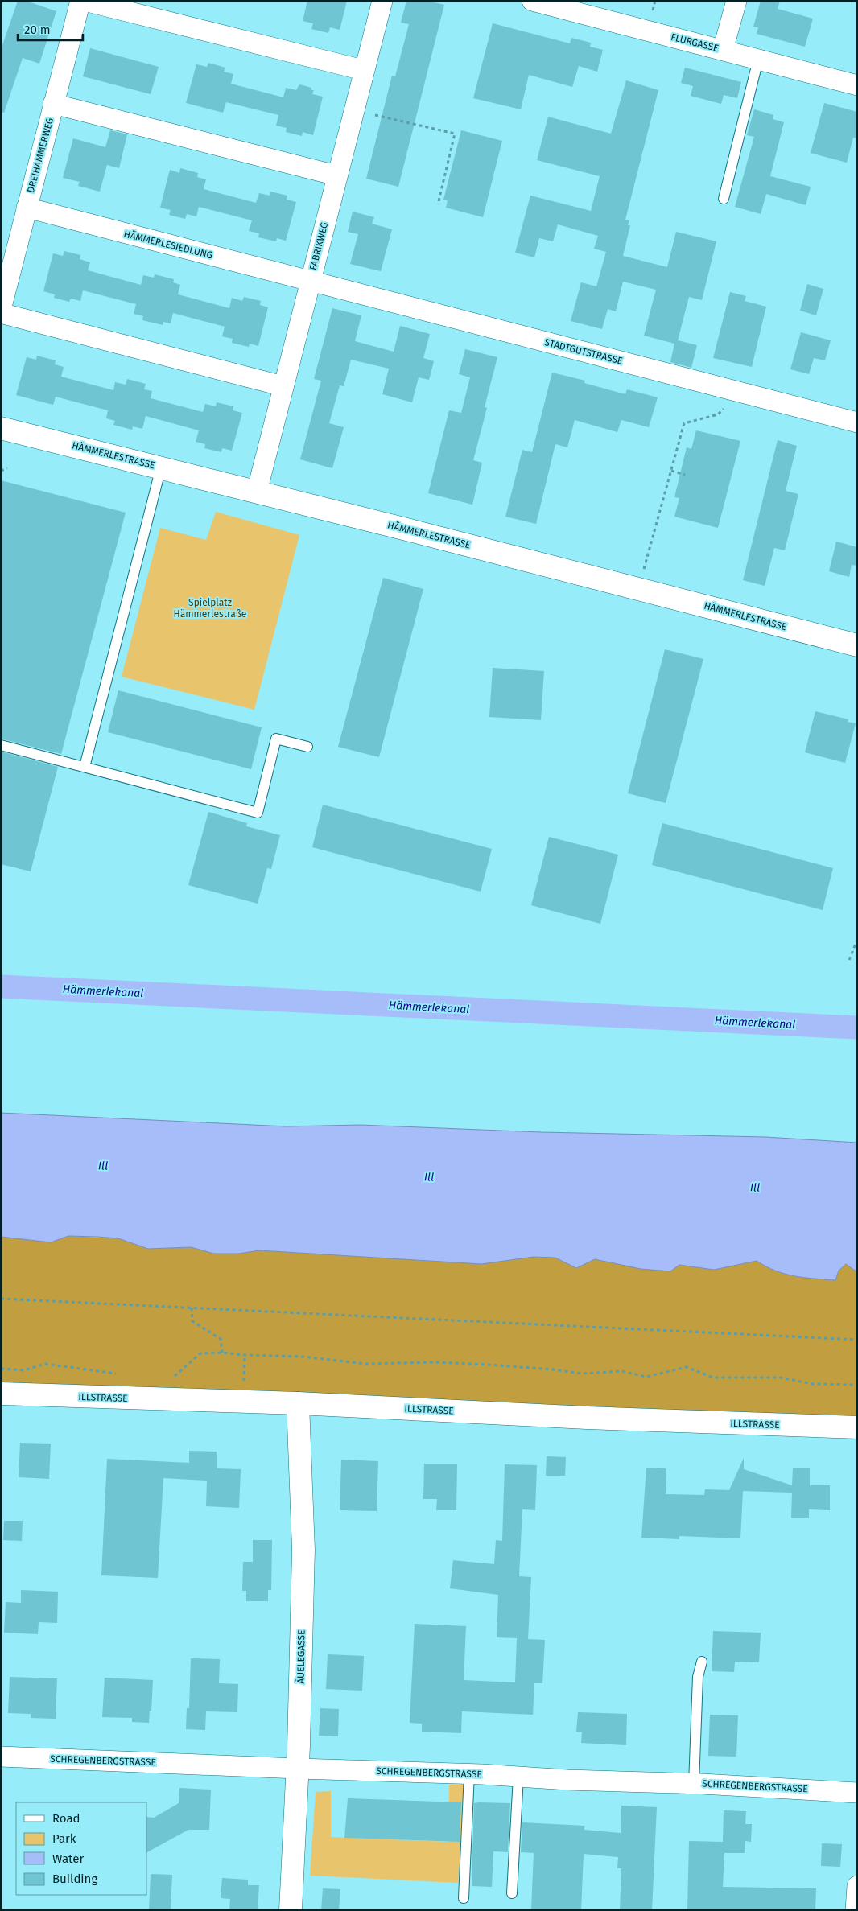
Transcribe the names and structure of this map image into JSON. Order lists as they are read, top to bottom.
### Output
{
  "streets": {
    "main road": ["HÄMMERLESTRASSE", "ILLSTRASSE", "ÄUELEGASSE"],
    "street": [
      "FLURGASSE",
      "DREIHAMMERWEG",
      "HÄMMERLESIEDLUNG",
      "FABRIKWEG",
      "STADTGUTSTRASSE",
      "SCHREGENBERGSTRASSE"
    ]
  },
  "crossings": [
    ["DREIHAMMERWEG", "HÄMMERLESIEDLUNG"],
    ["HÄMMERLESIEDLUNG", "FABRIKWEG"],
    ["HÄMMERLESIEDLUNG", "STADTGUTSTRASSE"],
    ["FABRIKWEG", "STADTGUTSTRASSE"],
    ["FABRIKWEG", "HÄMMERLESTRASSE"],
    ["ILLSTRASSE", "ÄUELEGASSE"],
    ["ÄUELEGASSE", "SCHREGENBERGSTRASSE"]
  ],
  "water": ["Hämmerlekanal", "Ill"],
  "parks": ["Spielplatz Hämmerlestraße"],
  "legend": [
    "Road",
    "Park",
    "Water",
    "Building"
  ],
  "scale_bar": "20 m"
}
